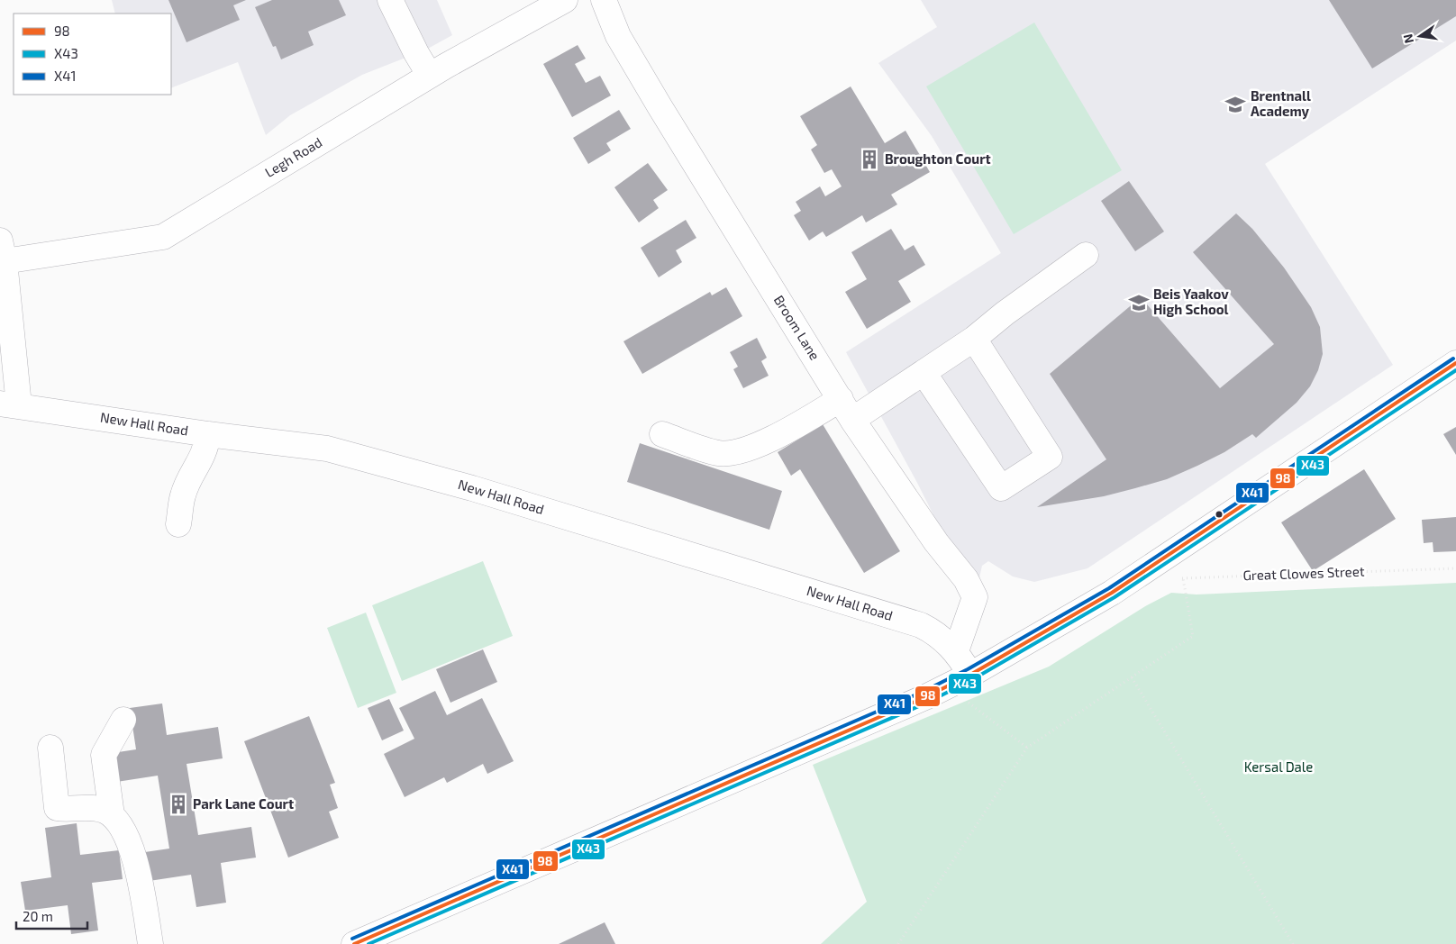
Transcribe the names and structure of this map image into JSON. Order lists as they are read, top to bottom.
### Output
{
  "streets": {
    "main road": ["Legh Road", "Broom Lane", "New Hall Road"],
    "path": ["Great Clowes Street"]
  },
  "crossings": [
    ["Broom Lane", "New Hall Road"]
  ],
  "parks": ["Kersal Dale"],
  "places": {
    "school or university": ["Brentnall Academy", "Beis Yaakov High School"],
    "building": ["Broughton Court", "Park Lane Court"]
  },
  "lines": ["transit line X41", "transit line 98", "transit line X43"],
  "legend": ["98", "X43", "X41"],
  "scale_bar": "20 m",
  "north": "left"
}
